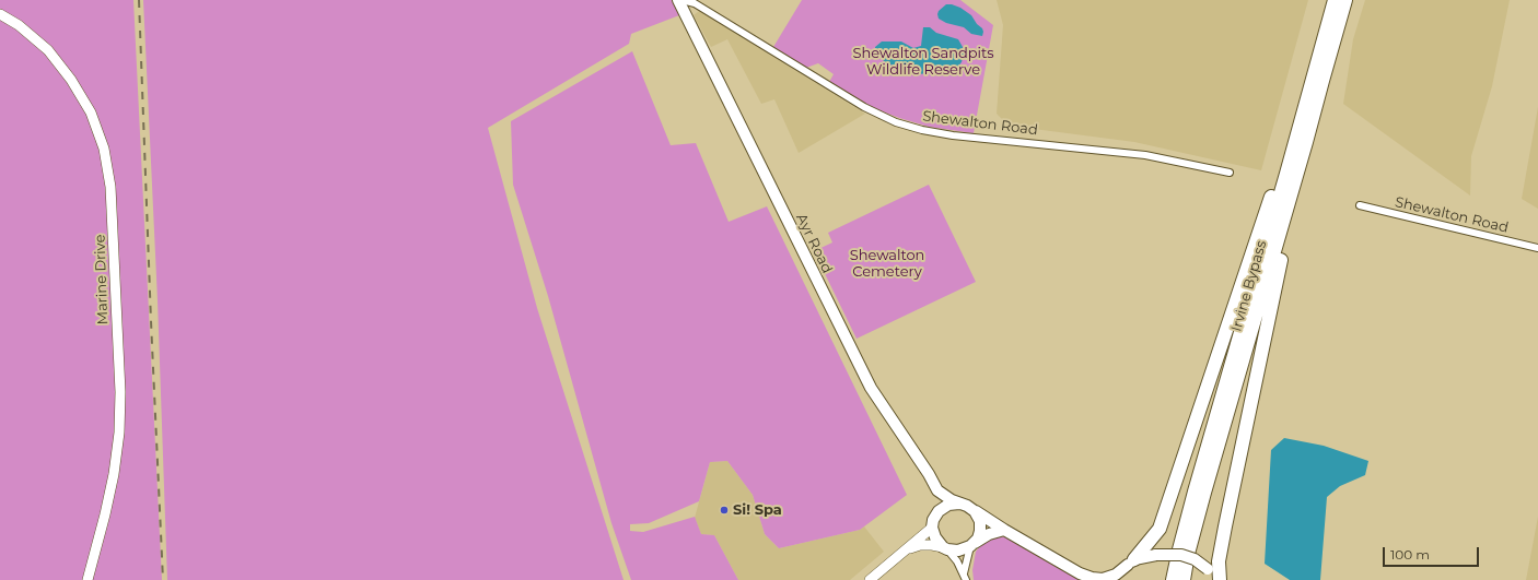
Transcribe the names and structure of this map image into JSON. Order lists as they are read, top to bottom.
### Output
{
  "streets": {
    "highway": ["Irvine Bypass"],
    "main road": ["Ayr Road"],
    "street": ["Shewalton Road", "Marine Drive"]
  },
  "crossings": [
    ["Shewalton Road", "Ayr Road"]
  ],
  "parks": ["Shewalton Sandpits Wildlife Reserve", "Shewalton Cemetery"],
  "places": ["Si! Spa"],
  "scale_bar": "100 m"
}
